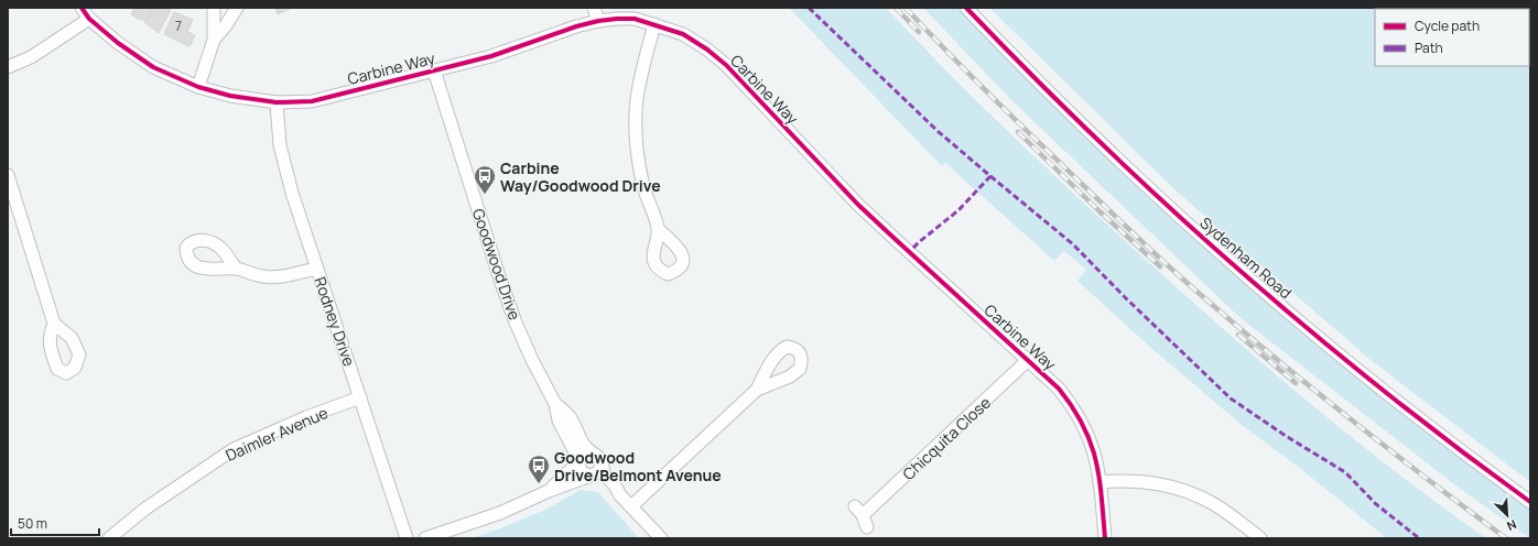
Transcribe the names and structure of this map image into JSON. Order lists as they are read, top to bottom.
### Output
{
  "streets": {
    "street": [
      "Carbine Way",
      "Sydenham Road",
      "Goodwood Drive",
      "Rodney Drive",
      "Daimler Avenue",
      "Chicquita Close"
    ]
  },
  "crossings": [
    ["Carbine Way", "Goodwood Drive"],
    ["Carbine Way", "Rodney Drive"],
    ["Carbine Way", "Chicquita Close"],
    ["Rodney Drive", "Daimler Avenue"]
  ],
  "places": {
    "bus stop": ["Carbine Way/Goodwood Drive", "Goodwood Drive/Belmont Avenue"]
  },
  "house_numbers": ["7"],
  "legend": ["Cycle path", "Path"],
  "scale_bar": "50 m",
  "north": "bottom right"
}
